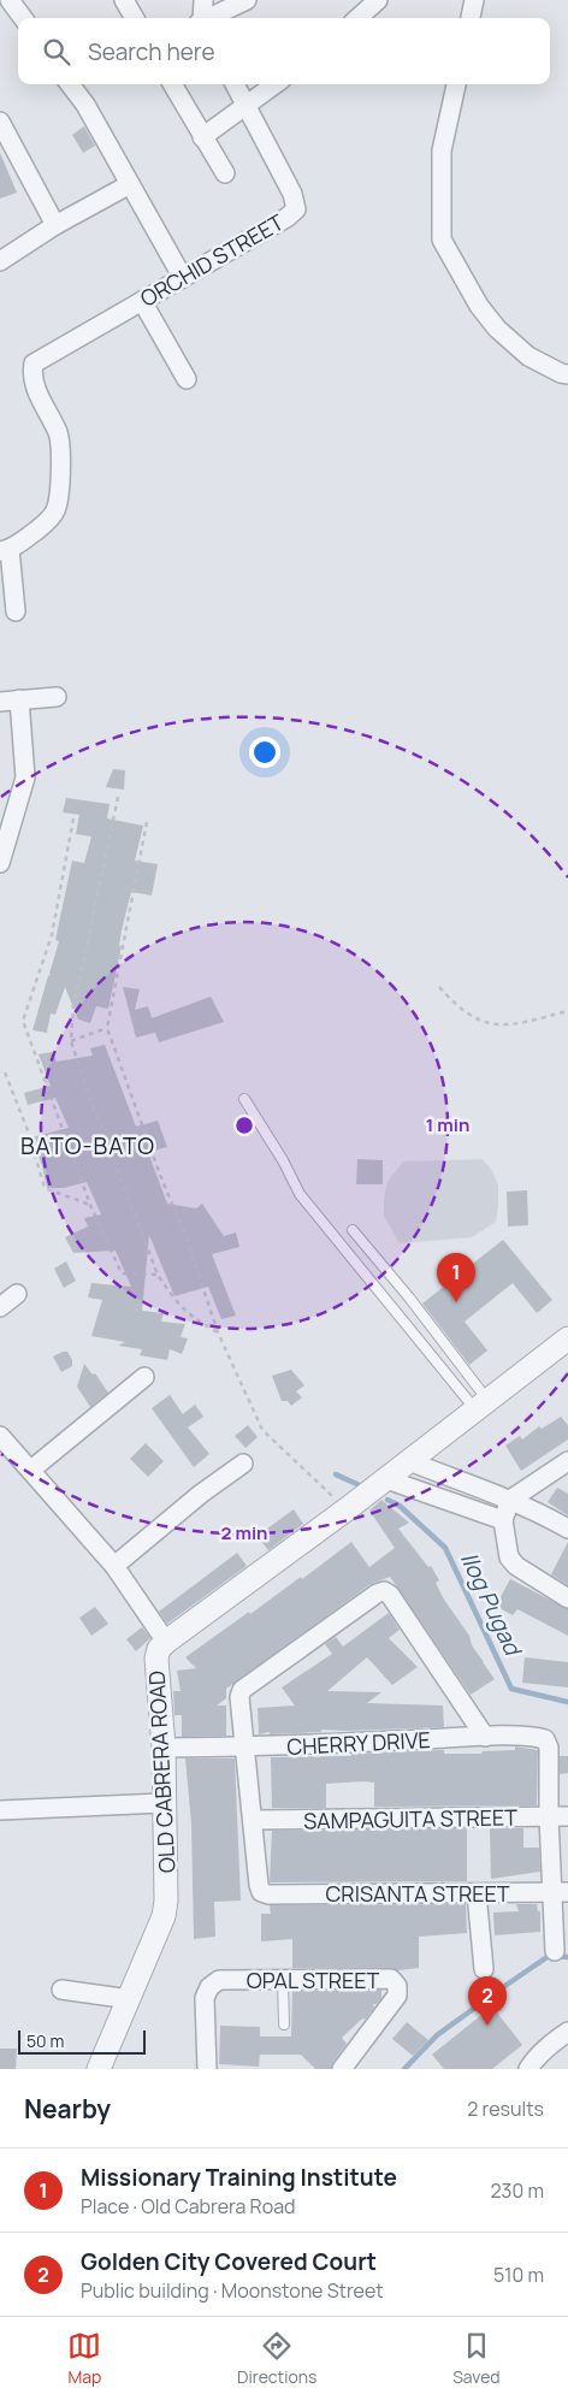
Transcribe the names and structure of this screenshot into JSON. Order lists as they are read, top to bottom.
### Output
{
  "streets": {
    "street": [
      "ORCHID STREET",
      "CHERRY DRIVE",
      "OLD CABRERA ROAD",
      "SAMPAGUITA STREET",
      "CRISANTA STREET",
      "OPAL STREET"
    ]
  },
  "crossings": [
    ["CHERRY DRIVE", "OLD CABRERA ROAD"],
    ["CHERRY DRIVE", "SAMPAGUITA STREET"],
    ["SAMPAGUITA STREET", "CRISANTA STREET"]
  ],
  "districts": ["BATO-BATO"],
  "water": ["Ilog Pugad"],
  "scale_bar": "50 m",
  "page": {
    "search": "Search here",
    "pins": ["1", "2"],
    "scale": "50 m",
    "heading": ["Nearby", "2 results"],
    "list": [
      {
        "mark": "1",
        "name": "Missionary Training Institute",
        "note": "Place · Old Cabrera Road",
        "value": "230 m"
      },
      {
        "mark": "2",
        "name": "Golden City Covered Court",
        "note": "Public building · Moonstone Street",
        "value": "510 m"
      }
    ],
    "nav": ["Map", "Directions", "Saved"]
  },
  "rings": ["1 min", "2 min"]
}
